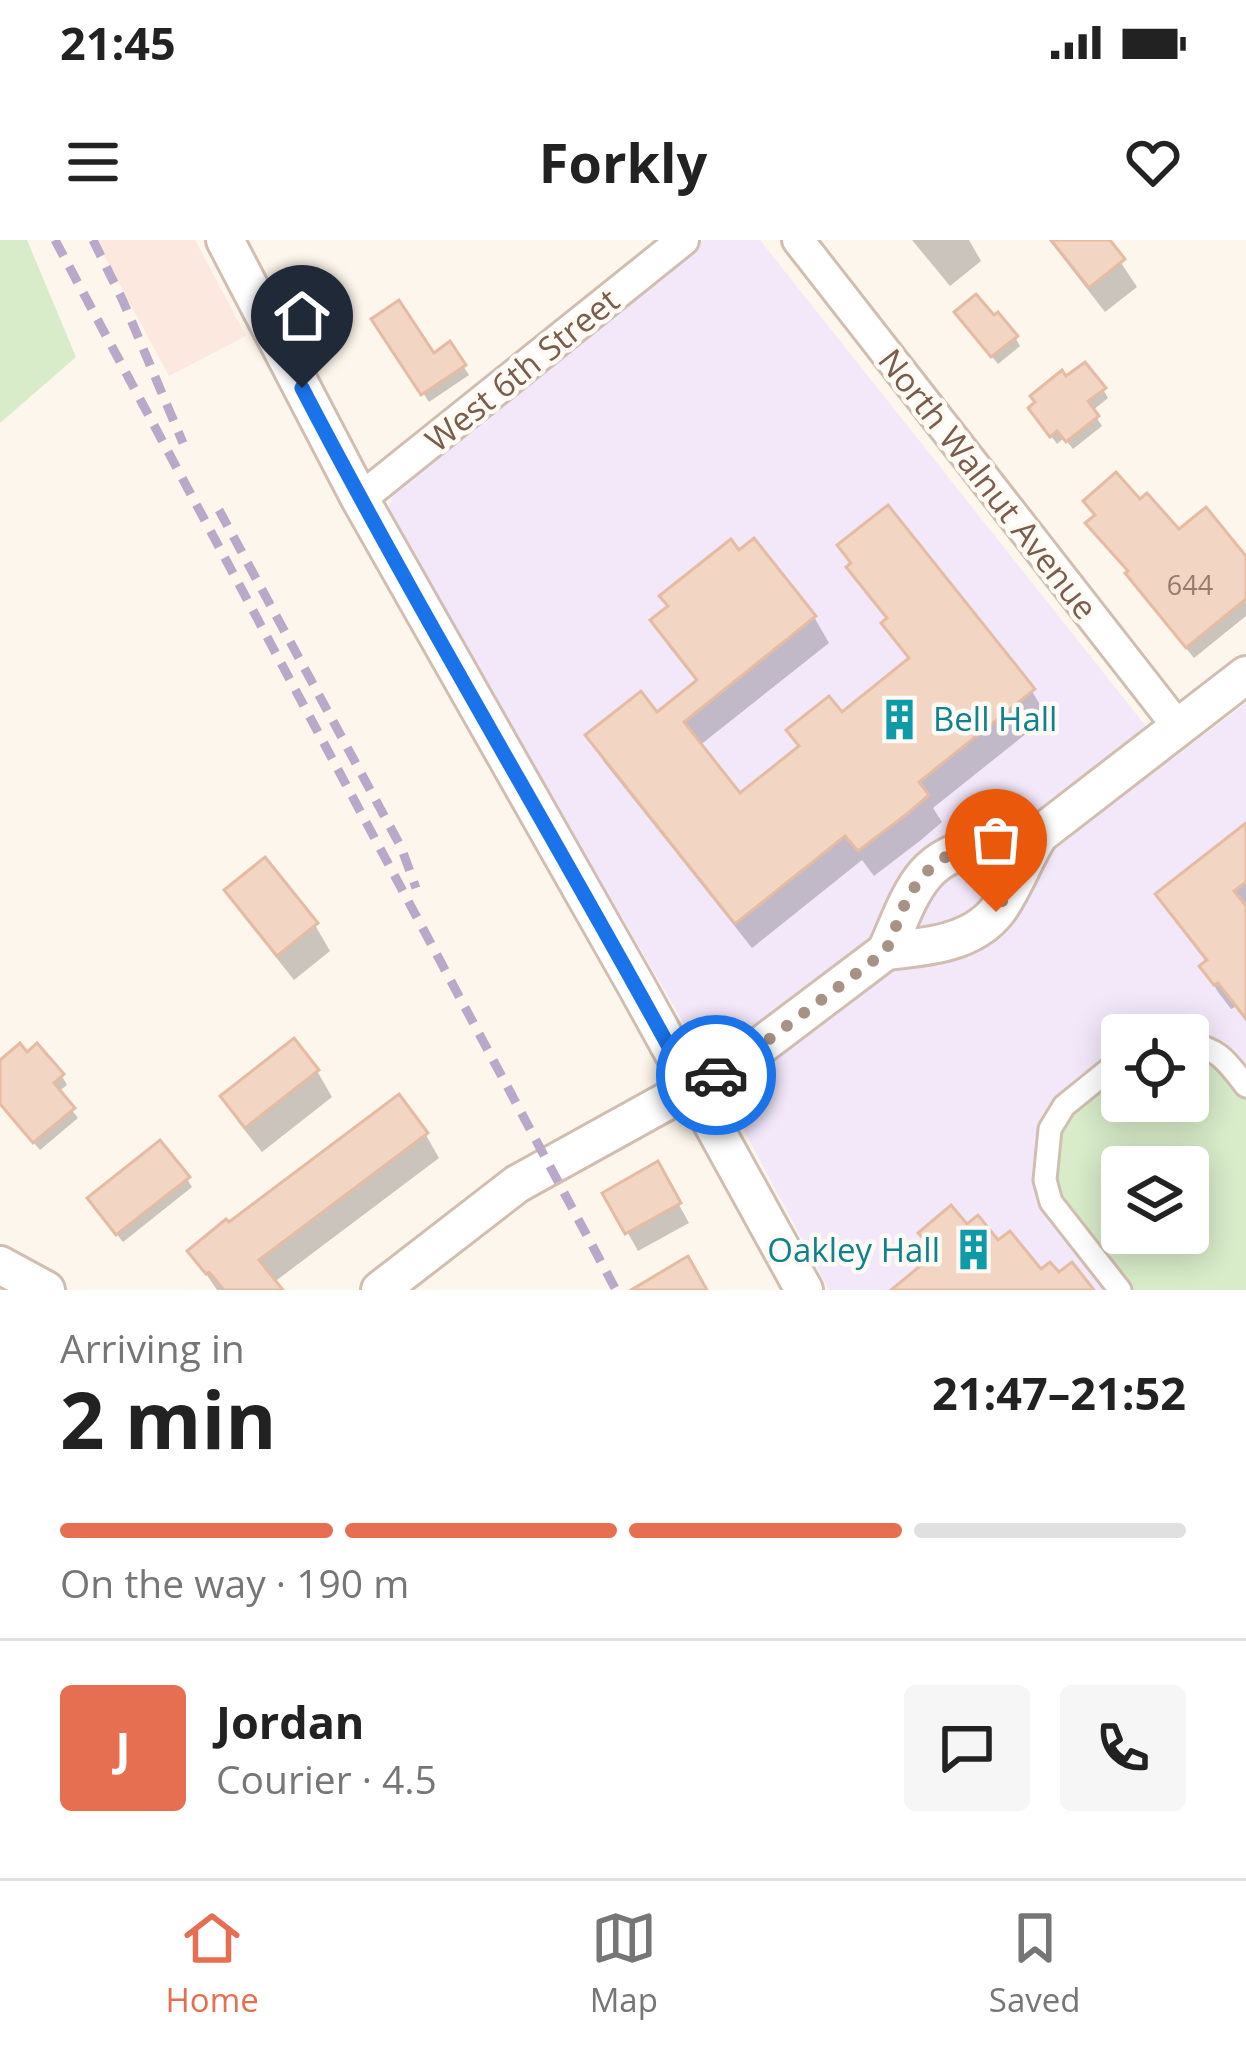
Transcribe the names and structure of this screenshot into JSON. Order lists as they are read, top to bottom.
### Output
{
  "streets": {
    "street": ["West 6th Street", "North Walnut Avenue"]
  },
  "places": {
    "building": ["Bell Hall", "Oakley Hall"]
  },
  "house_numbers": ["644"],
  "page": {
    "status": "21:45",
    "header": "Forkly",
    "heading": ["2 min", "Arriving in", "21:47–21:52"],
    "panel": ["Jordan", "Courier · 4.5"],
    "bar": "On the way · 190 m",
    "round": "J",
    "tabs": ["Home", "Map", "Saved"]
  }
}
